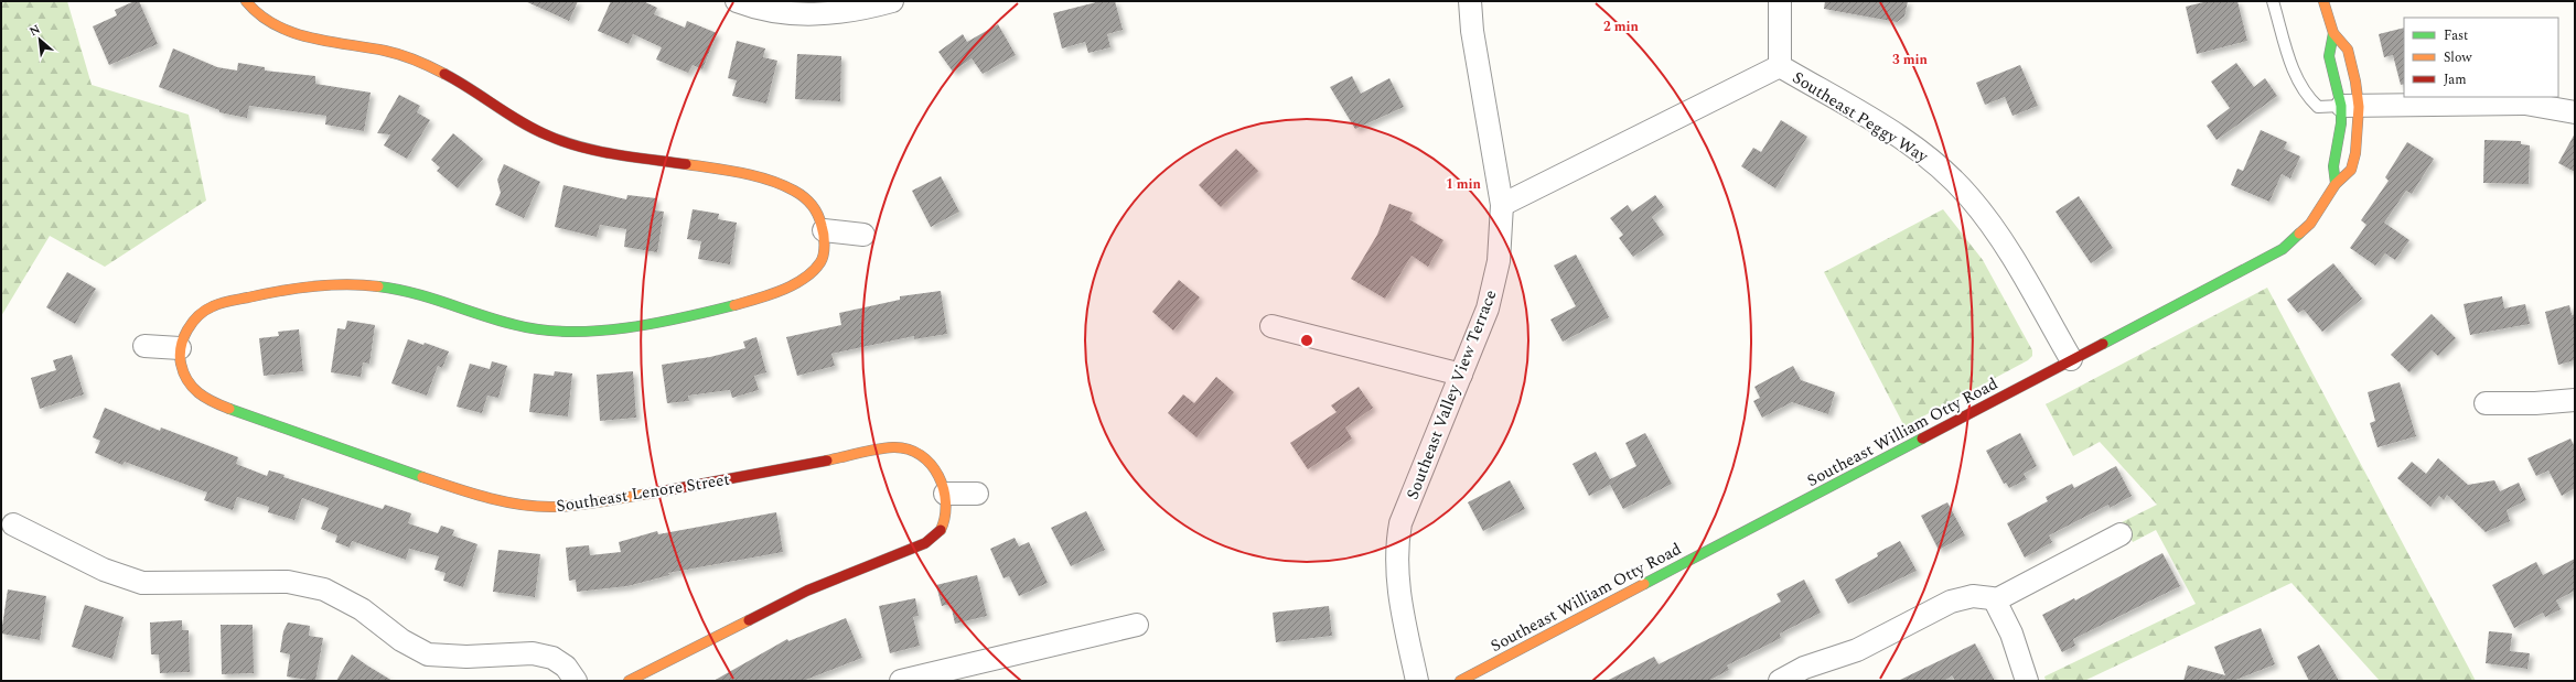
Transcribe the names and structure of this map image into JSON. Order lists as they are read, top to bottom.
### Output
{
  "streets": {
    "street": [
      "Southeast Peggy Way",
      "Southeast Valley View Terrace",
      "Southeast William Otty Road",
      "Southeast Lenore Street"
    ]
  },
  "crossings": [
    ["Southeast Peggy Way", "Southeast Valley View Terrace"],
    ["Southeast Peggy Way", "Southeast William Otty Road"]
  ],
  "legend": ["Fast", "Slow", "Jam"],
  "north": "top left",
  "rings": ["2 min", "3 min", "1 min"]
}
